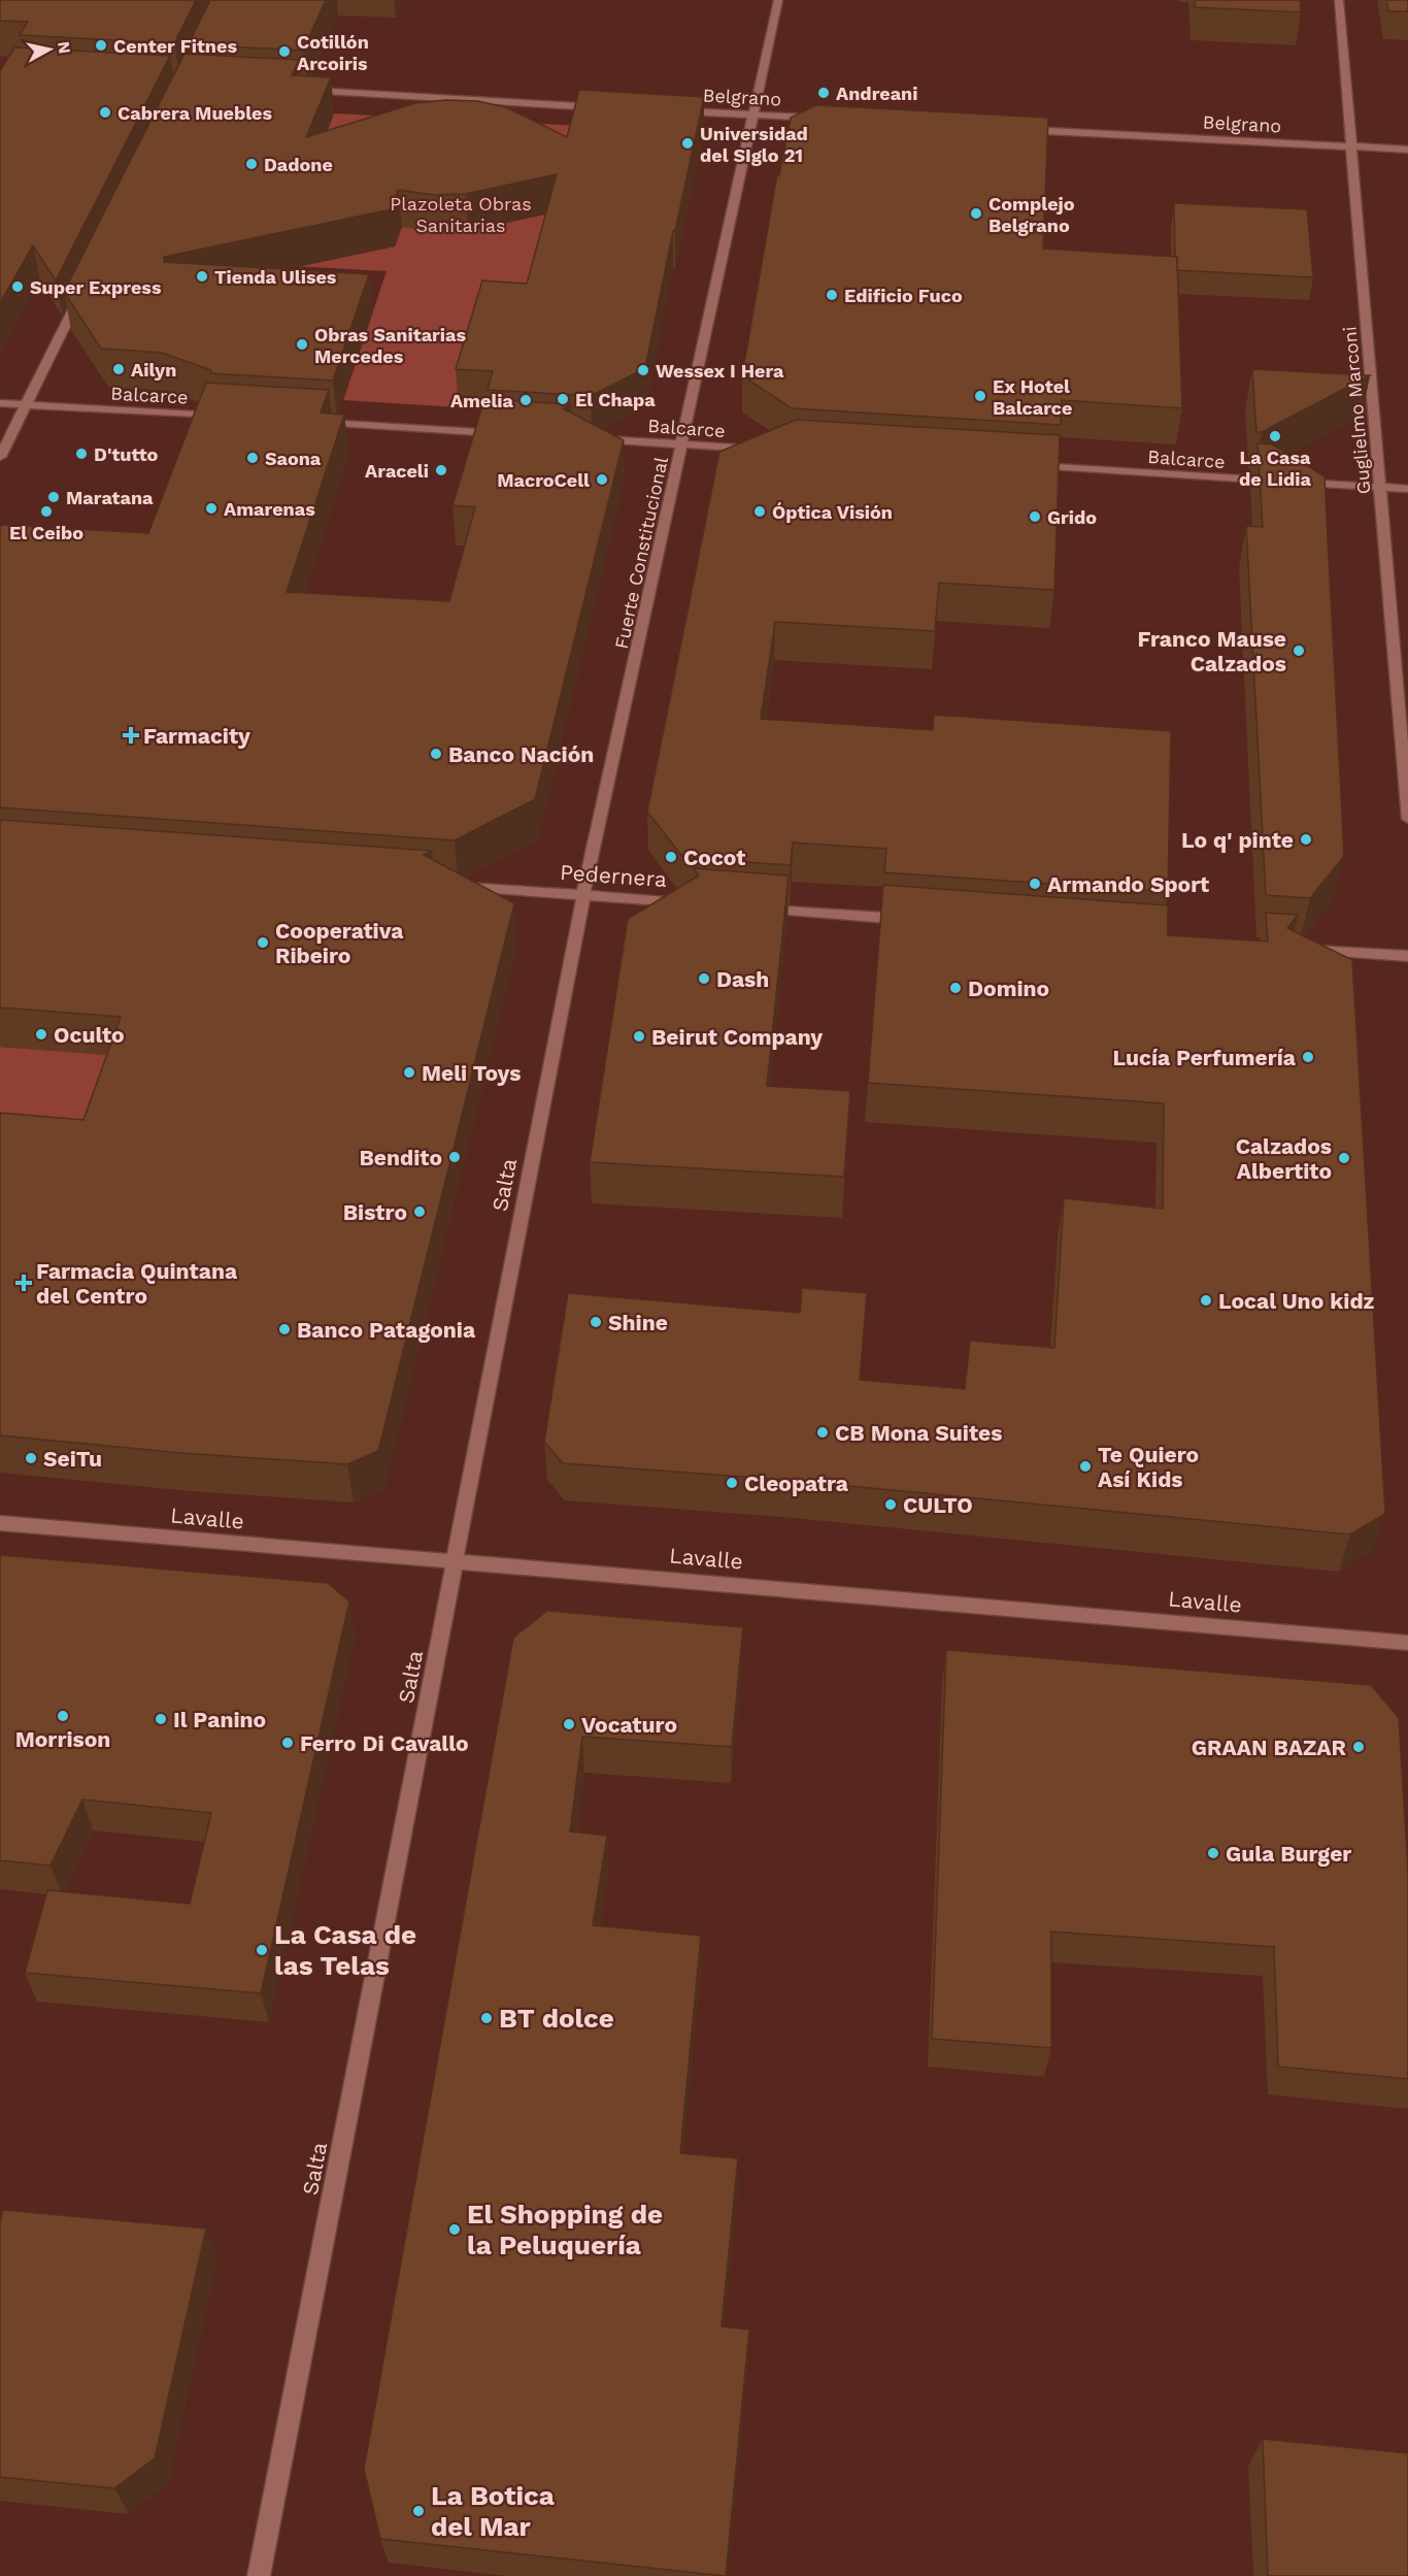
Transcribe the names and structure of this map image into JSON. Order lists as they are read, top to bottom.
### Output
{
  "streets": {
    "street": [
      "Belgrano",
      "Balcarce",
      "Guglielmo Marconi",
      "Fuerte Constitucional",
      "Pedernera",
      "Salta",
      "Lavalle"
    ]
  },
  "crossings": [
    ["Belgrano", "Guglielmo Marconi"],
    ["Belgrano", "Fuerte Constitucional"],
    ["Balcarce", "Guglielmo Marconi"],
    ["Balcarce", "Fuerte Constitucional"],
    ["Fuerte Constitucional", "Pedernera"],
    ["Fuerte Constitucional", "Salta"],
    ["Pedernera", "Salta"],
    ["Salta", "Lavalle"]
  ],
  "parks": ["Plazoleta Obras Sanitarias"],
  "places": {
    "other": [
      "Center Fitnes",
      "Cotillón Arcoiris",
      "Andreani",
      "Cabrera Muebles",
      "Universidad del SIglo 21",
      "Dadone",
      "Complejo Belgrano",
      "Tienda Ulises",
      "Super Express",
      "Edificio Fuco",
      "Obras Sanitarias Mercedes",
      "Ailyn",
      "Wessex I Hera",
      "Ex Hotel Balcarce",
      "El Chapa",
      "Amelia",
      "La Casa de Lidia",
      "D'tutto",
      "Saona",
      "Araceli",
      "MacroCell",
      "Maratana",
      "Amarenas",
      "El Ceibo",
      "Óptica Visión",
      "Grido",
      "Franco Mause Calzados",
      "Banco Nación",
      "Lo q' pinte",
      "Cocot",
      "Armando Sport",
      "Cooperativa Ribeiro",
      "Dash",
      "Domino",
      "Oculto",
      "Beirut Company",
      "Lucía Perfumería",
      "Meli Toys",
      "Bendito",
      "Calzados Albertito",
      "Bistro",
      "Local Uno kidz",
      "Shine",
      "Banco Patagonia",
      "CB Mona Suites",
      "SeiTu",
      "Te Quiero Así Kids",
      "Cleopatra",
      "CULTO",
      "Morrison",
      "Il Panino",
      "Vocaturo",
      "Ferro Di Cavallo",
      "GRAAN BAZAR",
      "Gula Burger",
      "La Casa de las Telas",
      "BT dolce",
      "El Shopping de la Peluquería",
      "La Botica del Mar"
    ],
    "health": ["Farmacity", "Farmacia Quintana del Centro"]
  },
  "north": "right"
}
